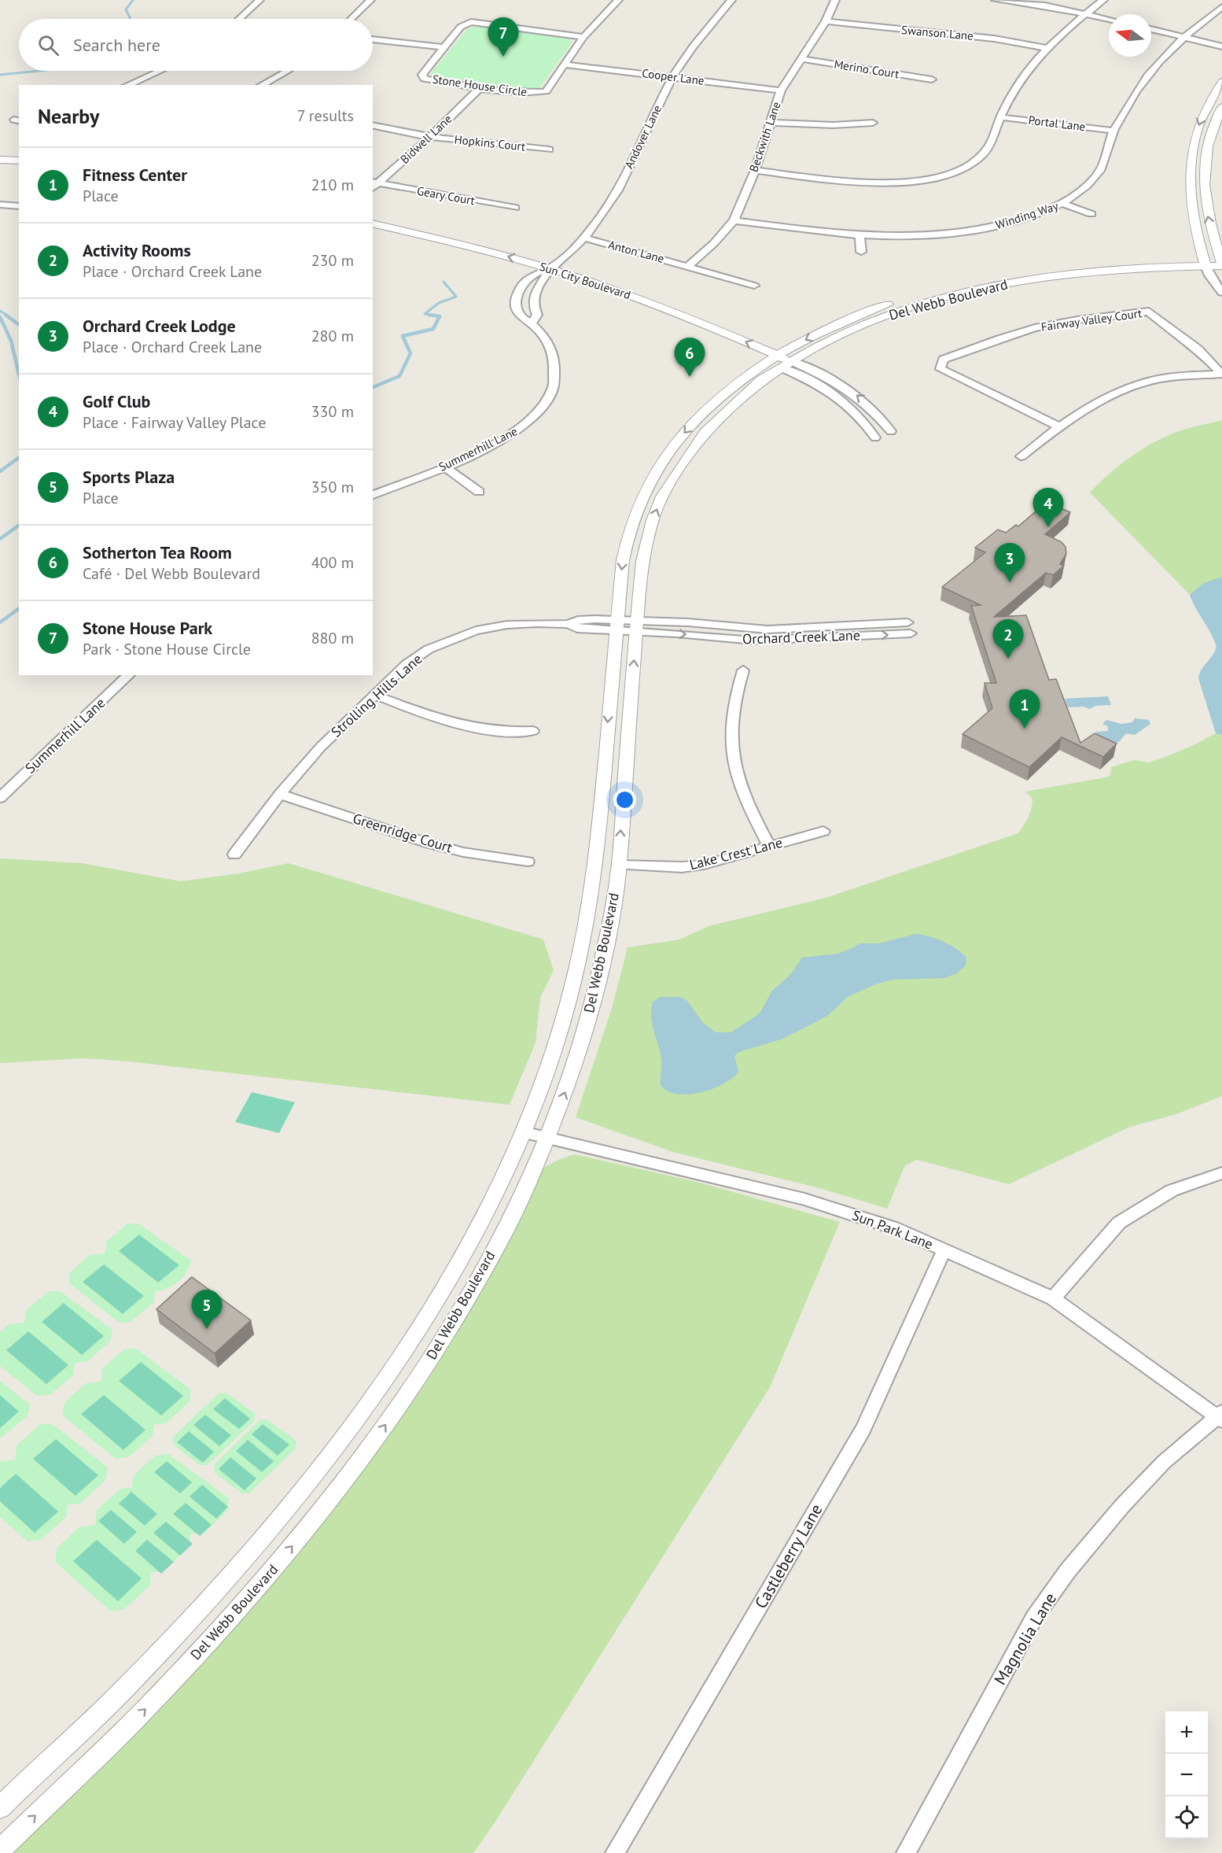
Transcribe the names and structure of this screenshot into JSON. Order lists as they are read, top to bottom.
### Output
{
  "streets": {
    "street": [
      "Swanson Lane",
      "Merino Court",
      "Cooper Lane",
      "Stone House Circle",
      "Portal Lane",
      "Andover Lane",
      "Beckwith Lane",
      "Bidwell Lane",
      "Hopkins Court",
      "Geary Court",
      "Winding Way",
      "Anton Lane",
      "Sun City Boulevard",
      "Del Webb Boulevard",
      "Fairway Valley Court",
      "Summerhill Lane",
      "Orchard Creek Lane",
      "Strolling Hills Lane",
      "Greenridge Court",
      "Lake Crest Lane",
      "Sun Park Lane",
      "Castleberry Lane",
      "Magnolia Lane"
    ]
  },
  "crossings": [
    ["Swanson Lane", "Beckwith Lane"],
    ["Merino Court", "Beckwith Lane"],
    ["Cooper Lane", "Stone House Circle"],
    ["Cooper Lane", "Andover Lane"],
    ["Cooper Lane", "Beckwith Lane"],
    ["Stone House Circle", "Bidwell Lane"],
    ["Portal Lane", "Winding Way"],
    ["Andover Lane", "Anton Lane"],
    ["Andover Lane", "Sun City Boulevard"],
    ["Beckwith Lane", "Winding Way"],
    ["Beckwith Lane", "Anton Lane"],
    ["Bidwell Lane", "Hopkins Court"],
    ["Bidwell Lane", "Geary Court"],
    ["Sun City Boulevard", "Del Webb Boulevard"],
    ["Sun City Boulevard", "Summerhill Lane"],
    ["Del Webb Boulevard", "Orchard Creek Lane"],
    ["Del Webb Boulevard", "Strolling Hills Lane"],
    ["Del Webb Boulevard", "Lake Crest Lane"],
    ["Del Webb Boulevard", "Sun Park Lane"],
    ["Orchard Creek Lane", "Strolling Hills Lane"],
    ["Strolling Hills Lane", "Greenridge Court"],
    ["Sun Park Lane", "Castleberry Lane"],
    ["Sun Park Lane", "Magnolia Lane"]
  ],
  "north": "left",
  "page": {
    "pins": [
      "7",
      "6",
      "4",
      "3",
      "2",
      "1",
      "5"
    ],
    "search": "Search here",
    "heading": ["Nearby", "7 results"],
    "list": [
      {
        "mark": "1",
        "name": "Fitness Center",
        "note": "Place",
        "value": "210 m"
      },
      {
        "mark": "2",
        "name": "Activity Rooms",
        "note": "Place · Orchard Creek Lane",
        "value": "230 m"
      },
      {
        "mark": "3",
        "name": "Orchard Creek Lodge",
        "note": "Place · Orchard Creek Lane",
        "value": "280 m"
      },
      {
        "mark": "4",
        "name": "Golf Club",
        "note": "Place · Fairway Valley Place",
        "value": "330 m"
      },
      {
        "mark": "5",
        "name": "Sports Plaza",
        "note": "Place",
        "value": "350 m"
      },
      {
        "mark": "6",
        "name": "Sotherton Tea Room",
        "note": "Café · Del Webb Boulevard",
        "value": "400 m"
      },
      {
        "mark": "7",
        "name": "Stone House Park",
        "note": "Park · Stone House Circle",
        "value": "880 m"
      }
    ],
    "map_buttons": ["+", "−"]
  }
}
